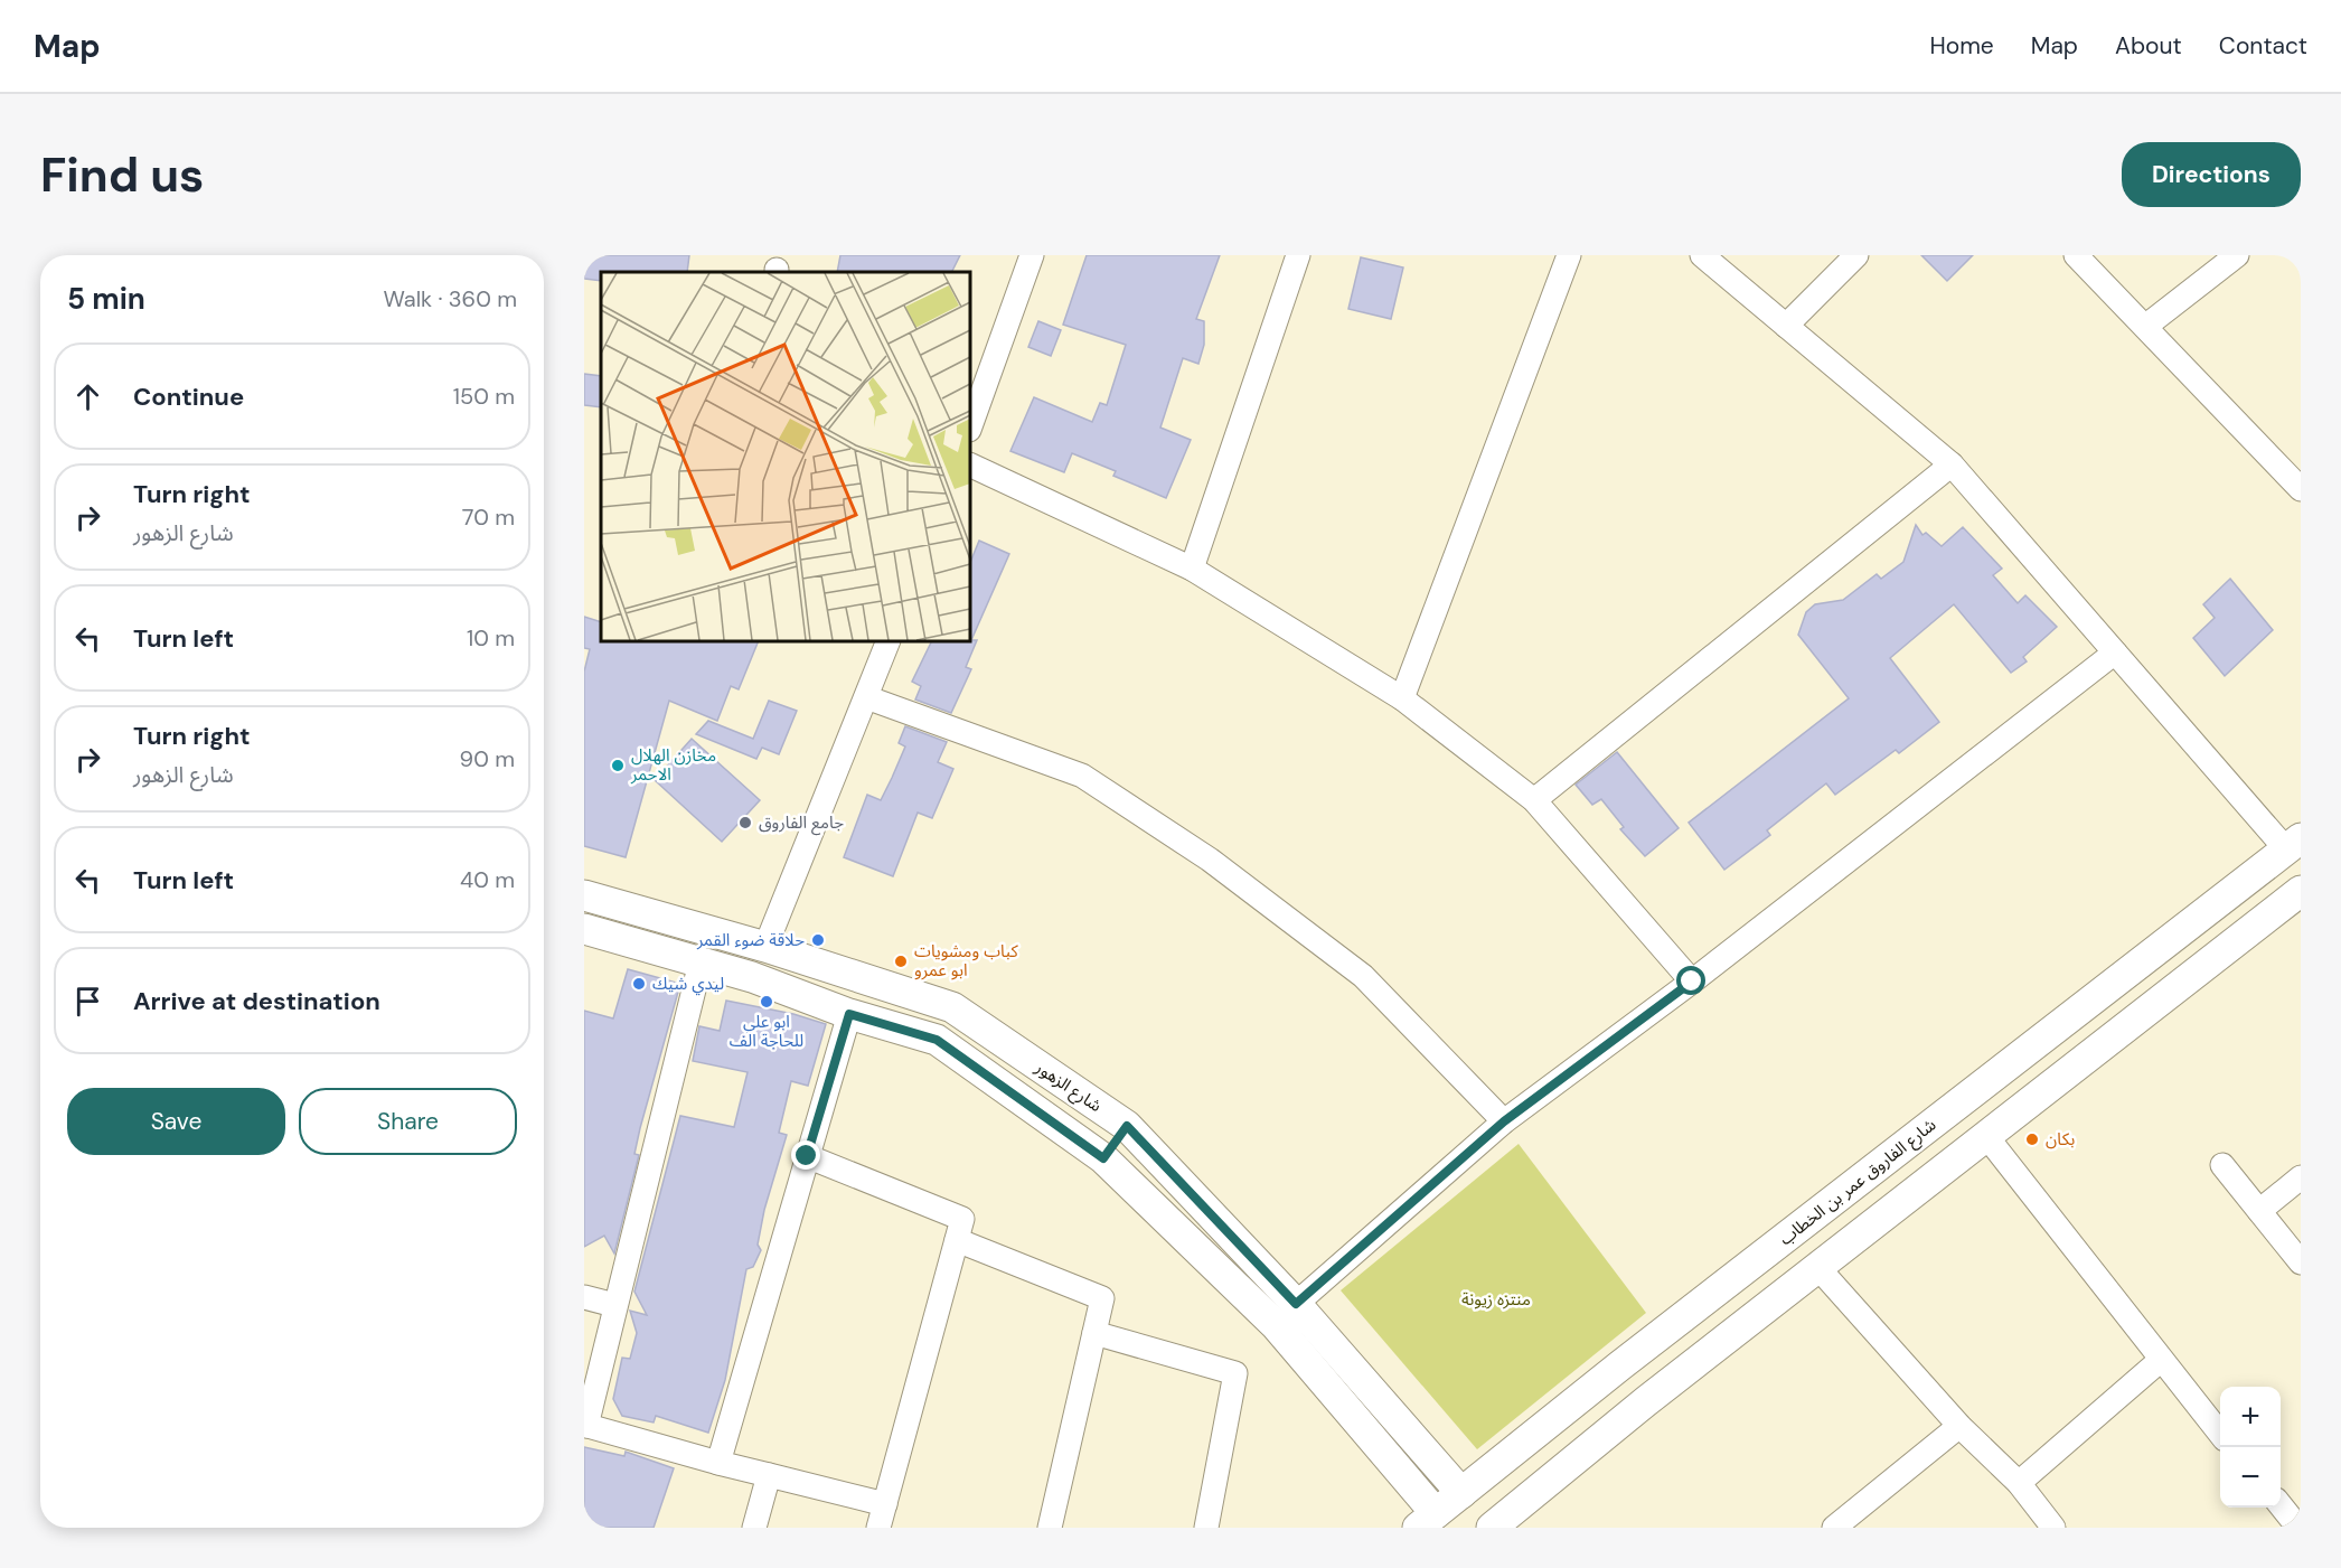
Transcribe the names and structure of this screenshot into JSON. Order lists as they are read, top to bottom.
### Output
{
  "streets": {
    "main road": ["شارع الزهور", "شارع الفاروق عمر بن الخطاب"]
  },
  "crossings": [
    ["شارع الزهور", "شارع الفاروق عمر بن الخطاب"]
  ],
  "parks": ["منتزه زيونة"],
  "places": [
    "مخازن الهلال الاحمر",
    "جامع الفاروق",
    "حلاقة ضوء القمر",
    "كباب ومشويات ابو عمرو",
    "ليدي شيك",
    "ابو علي للحاجة الف",
    "بكان"
  ],
  "page": {
    "header": "Map",
    "nav": [
      "Home",
      "Map",
      "About",
      "Contact"
    ],
    "buttons": [
      "Directions",
      ["Save", "Share"]
    ],
    "title": "Find us",
    "heading": ["5 min", "Walk · 360 m"],
    "list": [
      ["Continue", "150 m"],
      ["Turn right", "شارع الزهور", "70 m"],
      ["Turn left", "10 m"],
      ["Turn right", "شارع الزهور", "90 m"],
      ["Turn left", "40 m"],
      "Arrive at destination"
    ],
    "map_buttons": ["+", "−"]
  }
}
